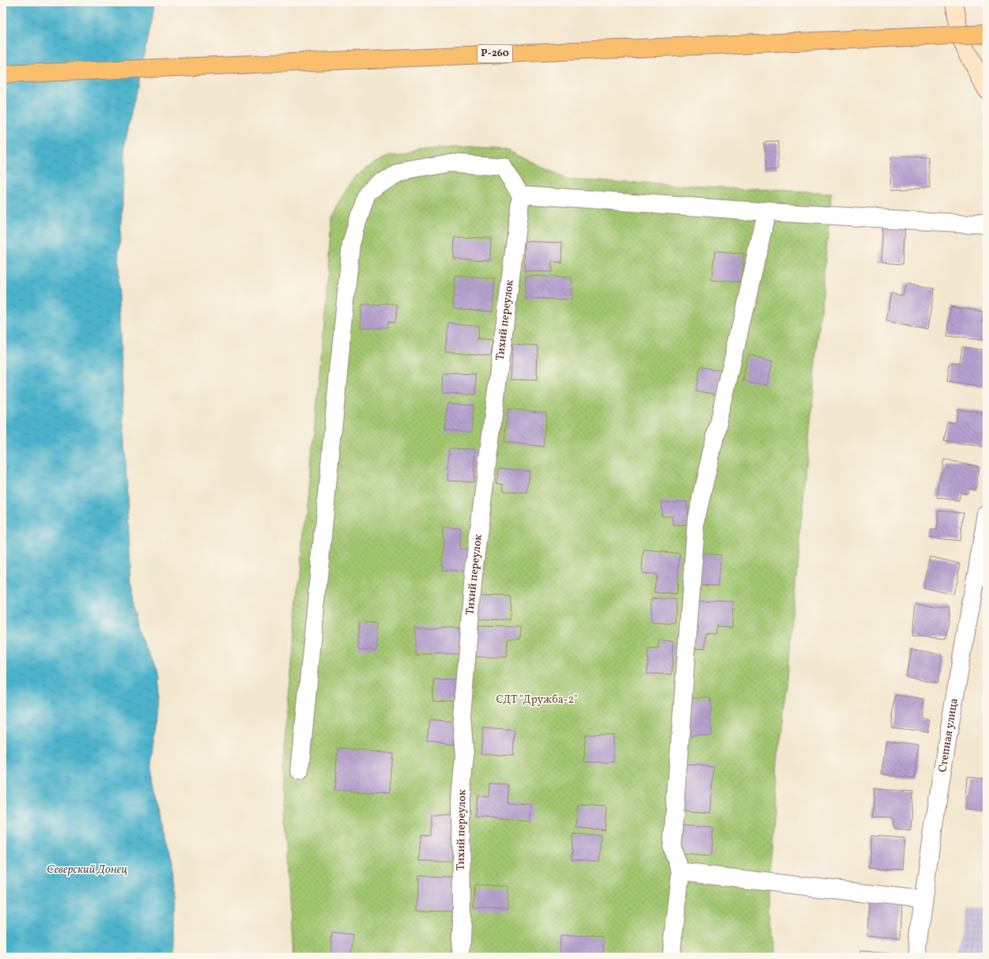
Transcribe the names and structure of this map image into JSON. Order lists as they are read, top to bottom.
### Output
{
  "streets": {
    "highway": ["Р-260"],
    "street": ["Тихий переулок", "Степная улица"]
  },
  "water": ["Северский Донец"],
  "parks": ["СДТ \"Дружба-2\""]
}
